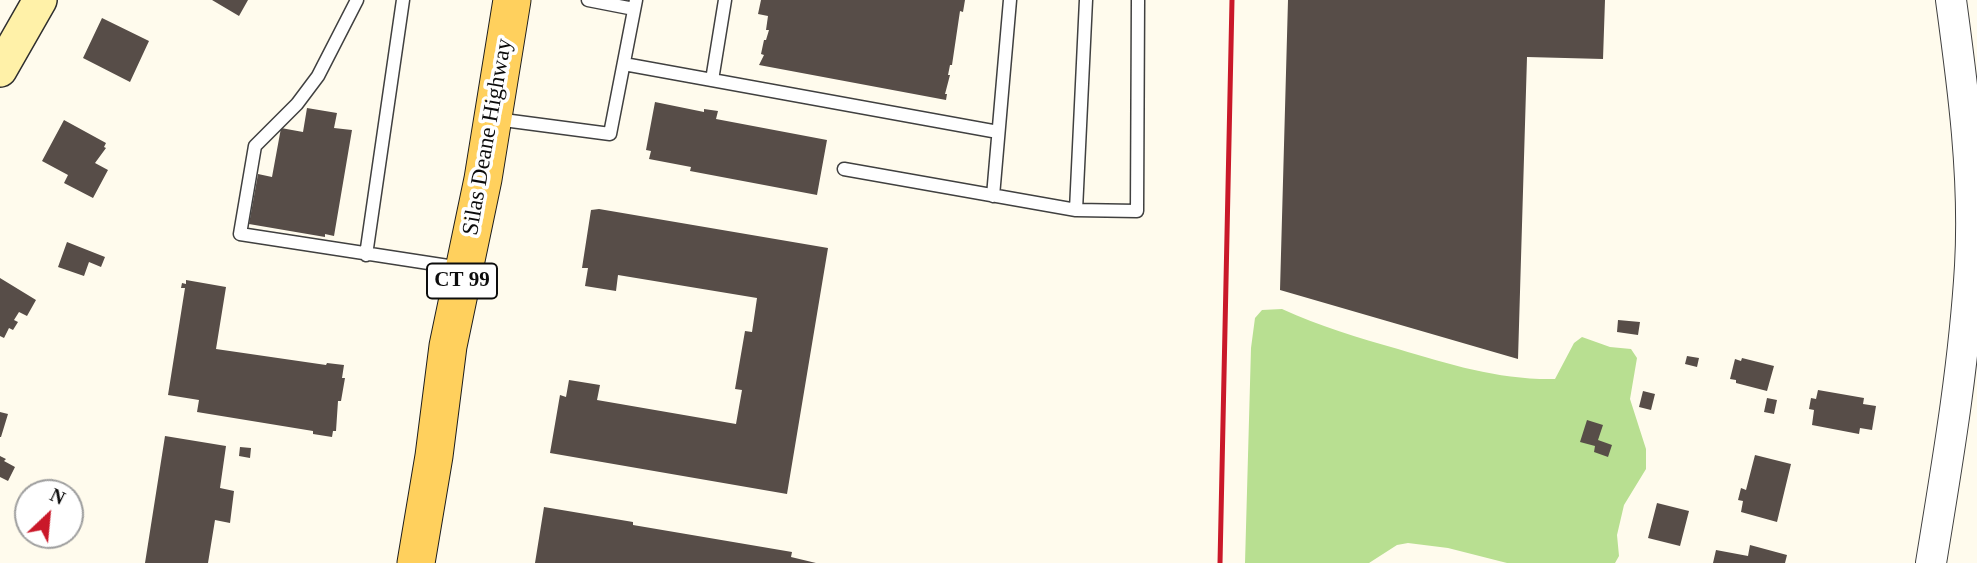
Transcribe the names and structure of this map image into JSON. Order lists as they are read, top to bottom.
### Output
{
  "streets": {
    "main road": ["Silas Deane Highway", "CT 99"]
  },
  "north": "top right"
}
